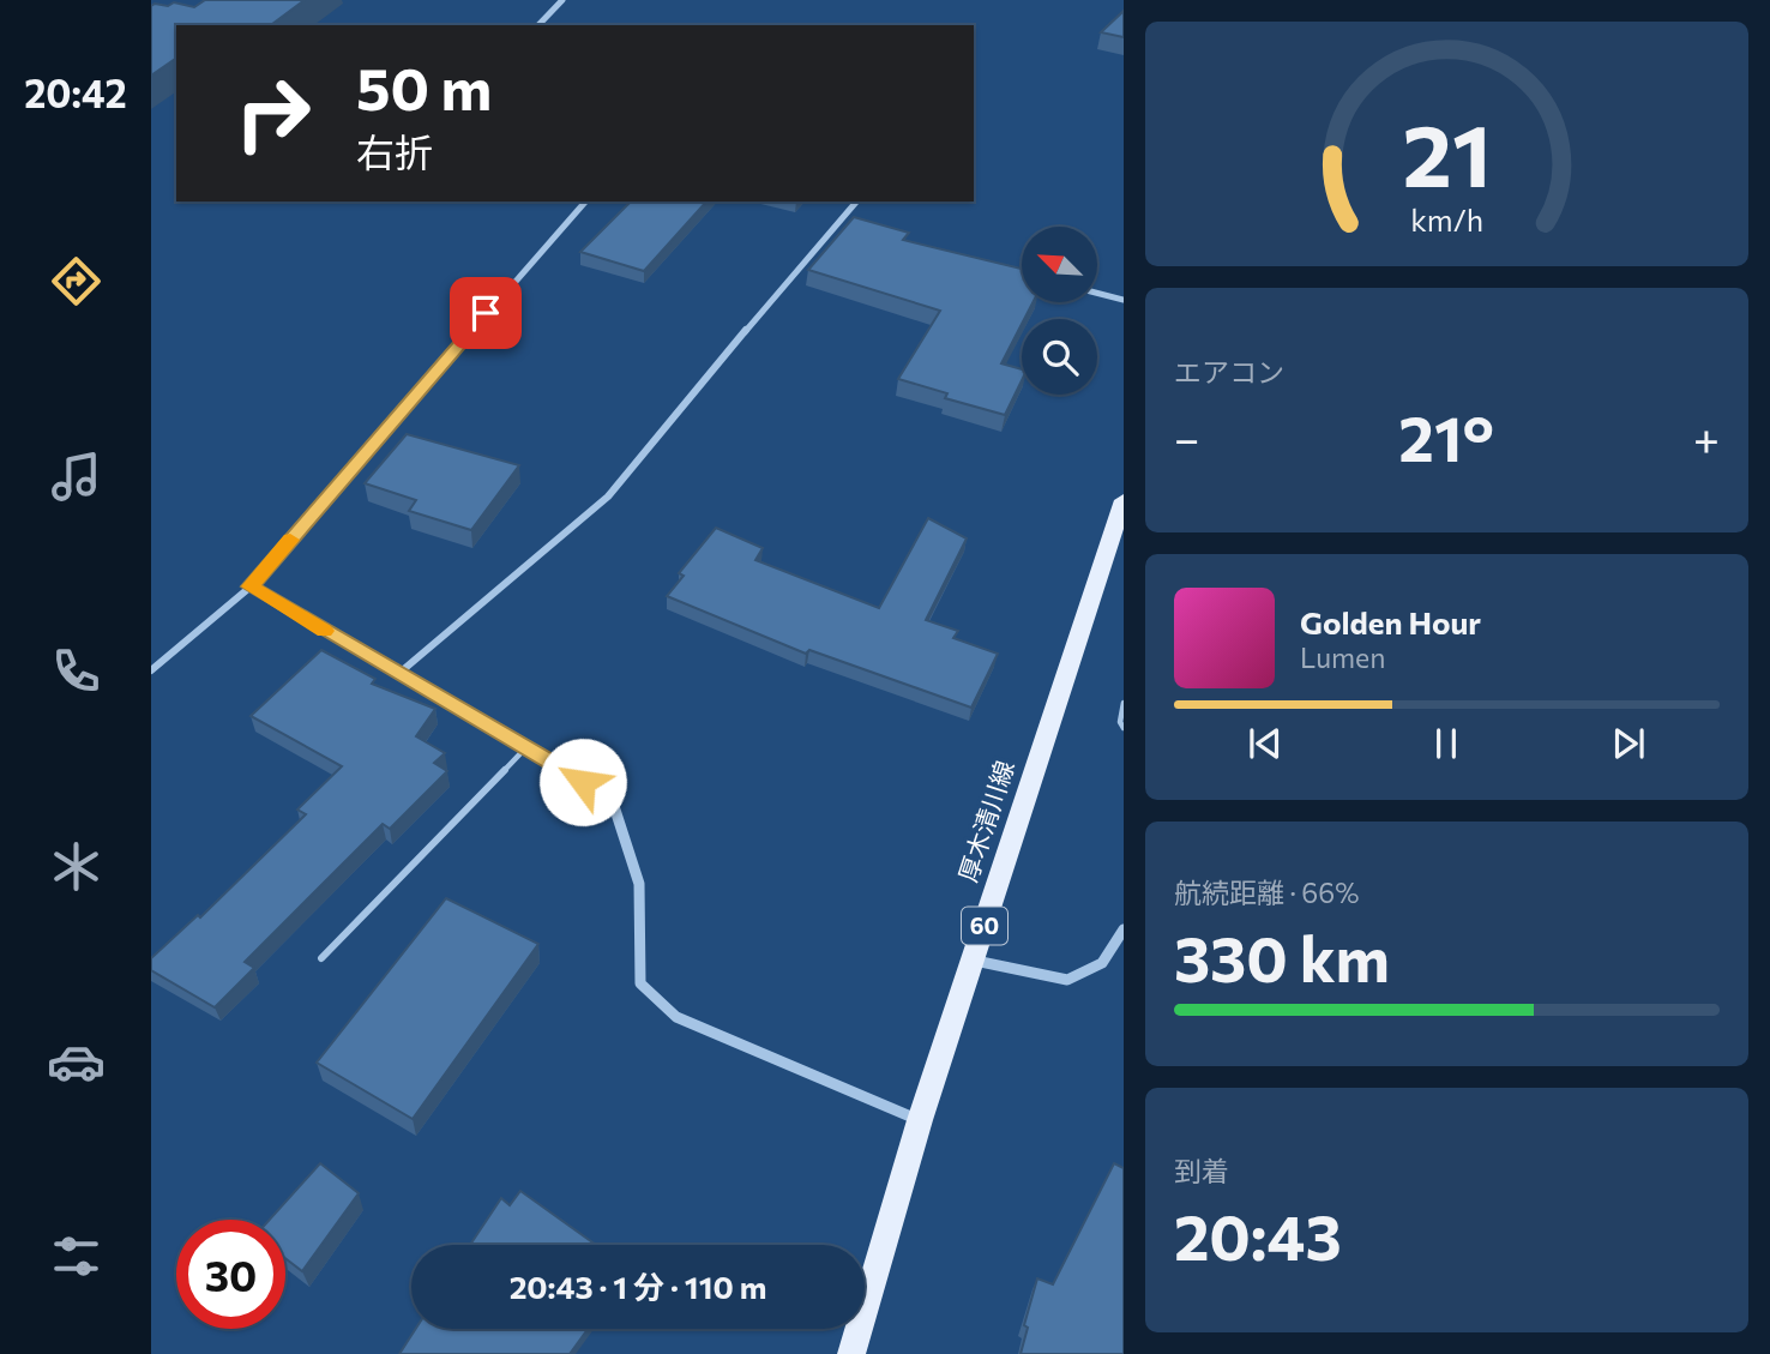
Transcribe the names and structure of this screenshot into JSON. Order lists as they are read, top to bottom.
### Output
{
  "streets": {
    "main road": ["厚木清川線", "60"]
  },
  "north": "top left",
  "page": {
    "tabs": "20:42",
    "turn": ["50 m", "右折"],
    "tile": [
      "エアコン",
      ["航続距離 · 66%", "330 km"],
      ["到着", "20:43"]
    ],
    "heat": ["−", "21°", "+"],
    "song": ["Golden Hour", "Lumen"],
    "limit": "30",
    "trip": "20:43 · 1 分 · 110 m",
    "gauge": ["21", "km/h"]
  }
}
